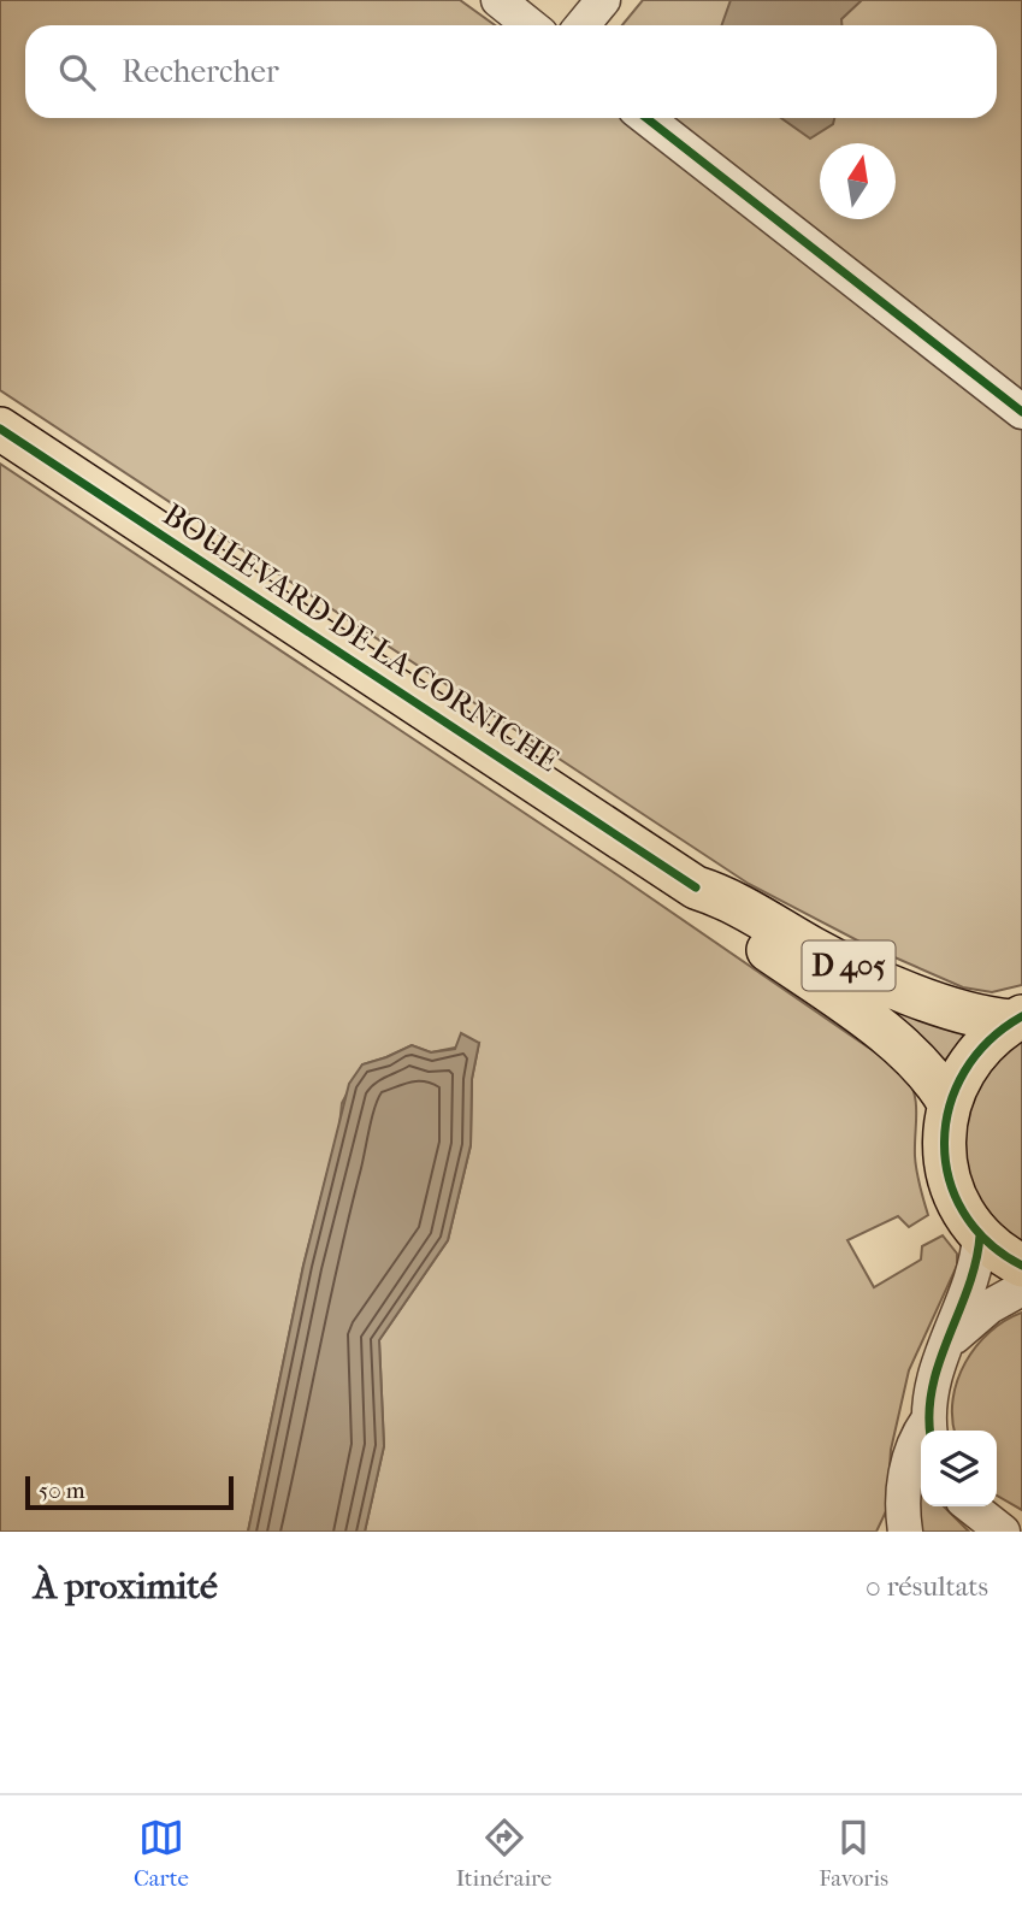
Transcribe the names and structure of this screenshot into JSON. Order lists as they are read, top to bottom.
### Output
{
  "streets": {
    "main road": ["BOULEVARD DE LA CORNICHE", "D 405"]
  },
  "scale_bar": "50 m",
  "north": "top",
  "page": {
    "search": "Rechercher",
    "scale": "50 m",
    "heading": ["À proximité", "0 résultats"],
    "nav": ["Carte", "Itinéraire", "Favoris"]
  }
}
